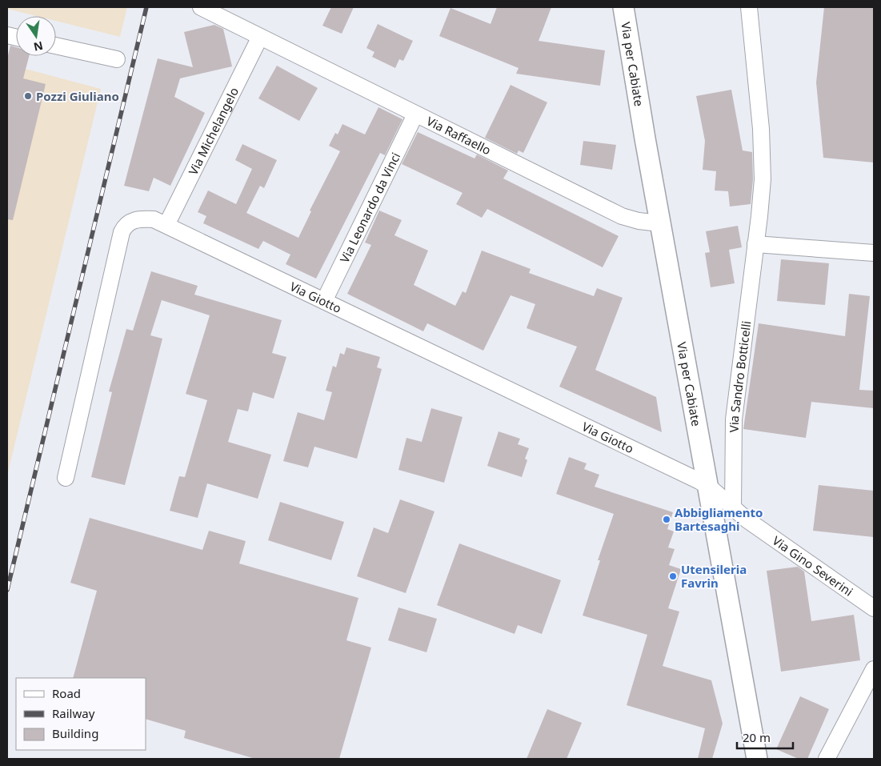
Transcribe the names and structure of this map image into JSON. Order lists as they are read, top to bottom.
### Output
{
  "streets": {
    "street": [
      "Via per Cabiate",
      "Via Michelangelo",
      "Via Raffaello",
      "Via Leonardo da Vinci",
      "Via Giotto",
      "Via Sandro Botticelli",
      "Via Gino Severini"
    ]
  },
  "crossings": [
    ["Via per Cabiate", "Via Raffaello"],
    ["Via per Cabiate", "Via Giotto"],
    ["Via Michelangelo", "Via Raffaello"],
    ["Via Michelangelo", "Via Giotto"],
    ["Via Raffaello", "Via Leonardo da Vinci"],
    ["Via Leonardo da Vinci", "Via Giotto"],
    ["Via Giotto", "Via Sandro Botticelli"],
    ["Via Giotto", "Via Gino Severini"],
    ["Via Sandro Botticelli", "Via Gino Severini"]
  ],
  "places": ["Pozzi Giuliano", "Abbigliamento Bartesaghi", "Utensileria Favrin"],
  "legend": ["Road", "Railway", "Building"],
  "scale_bar": "20 m",
  "north": "bottom"
}
